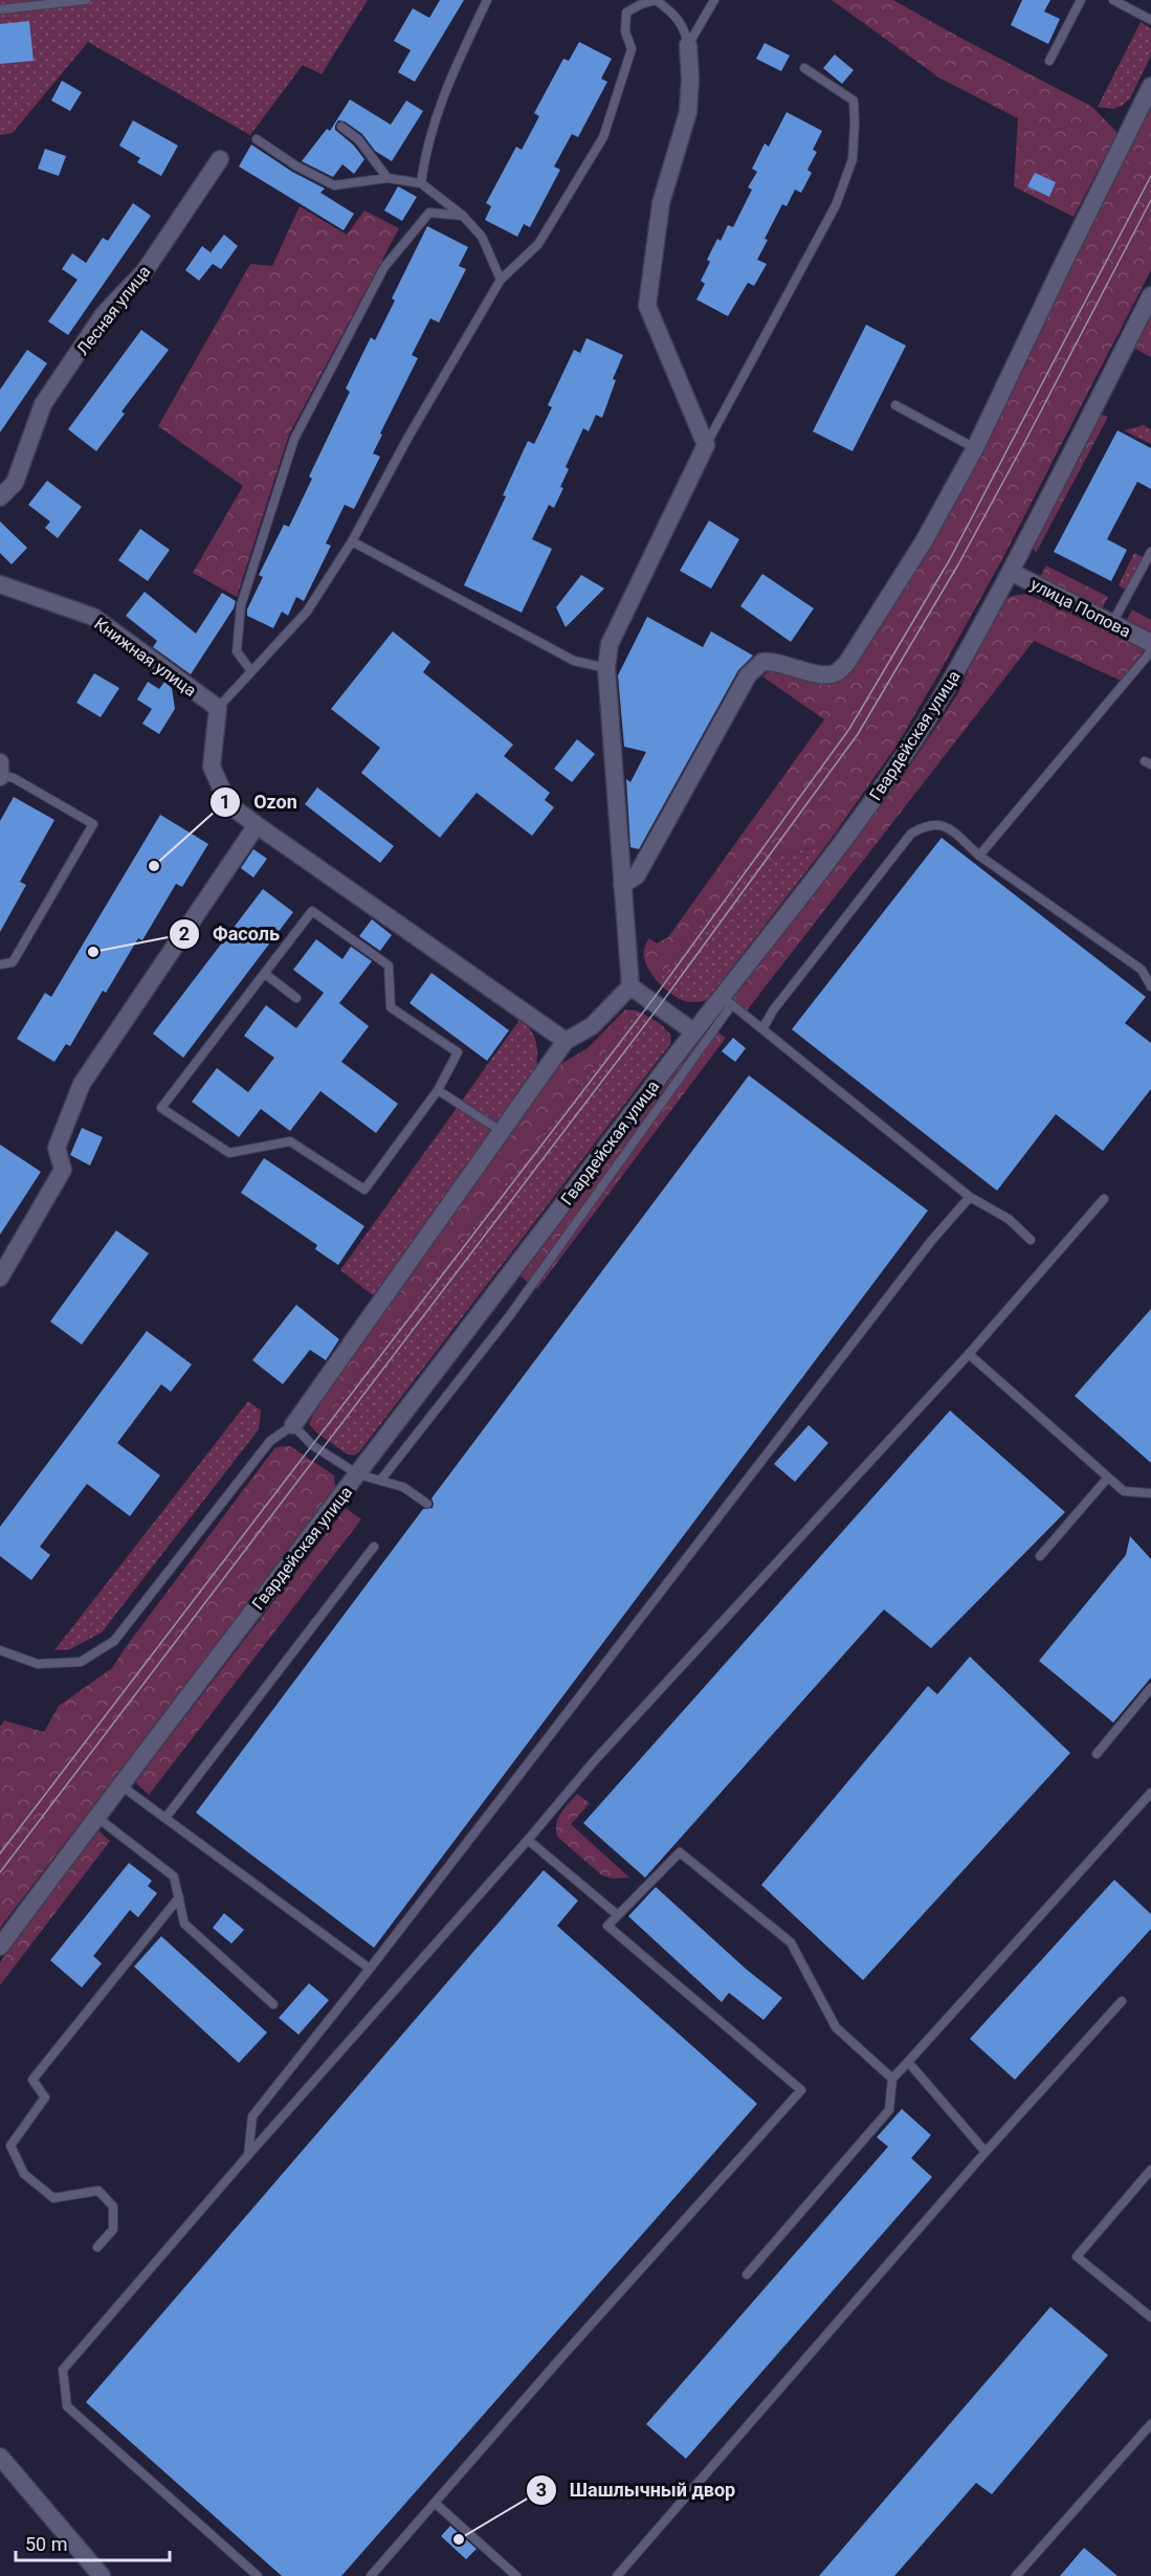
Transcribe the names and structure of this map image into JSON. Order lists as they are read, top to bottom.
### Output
{
  "streets": {
    "street": [
      "Лесная улица",
      "улица Попова",
      "Книжная улица",
      "Гвардейская улица"
    ]
  },
  "crossings": [
    ["улица Попова", "Гвардейская улица"]
  ],
  "places": ["Ozon", "Фасоль", "Шашлычный двор"],
  "scale_bar": "50 m"
}
